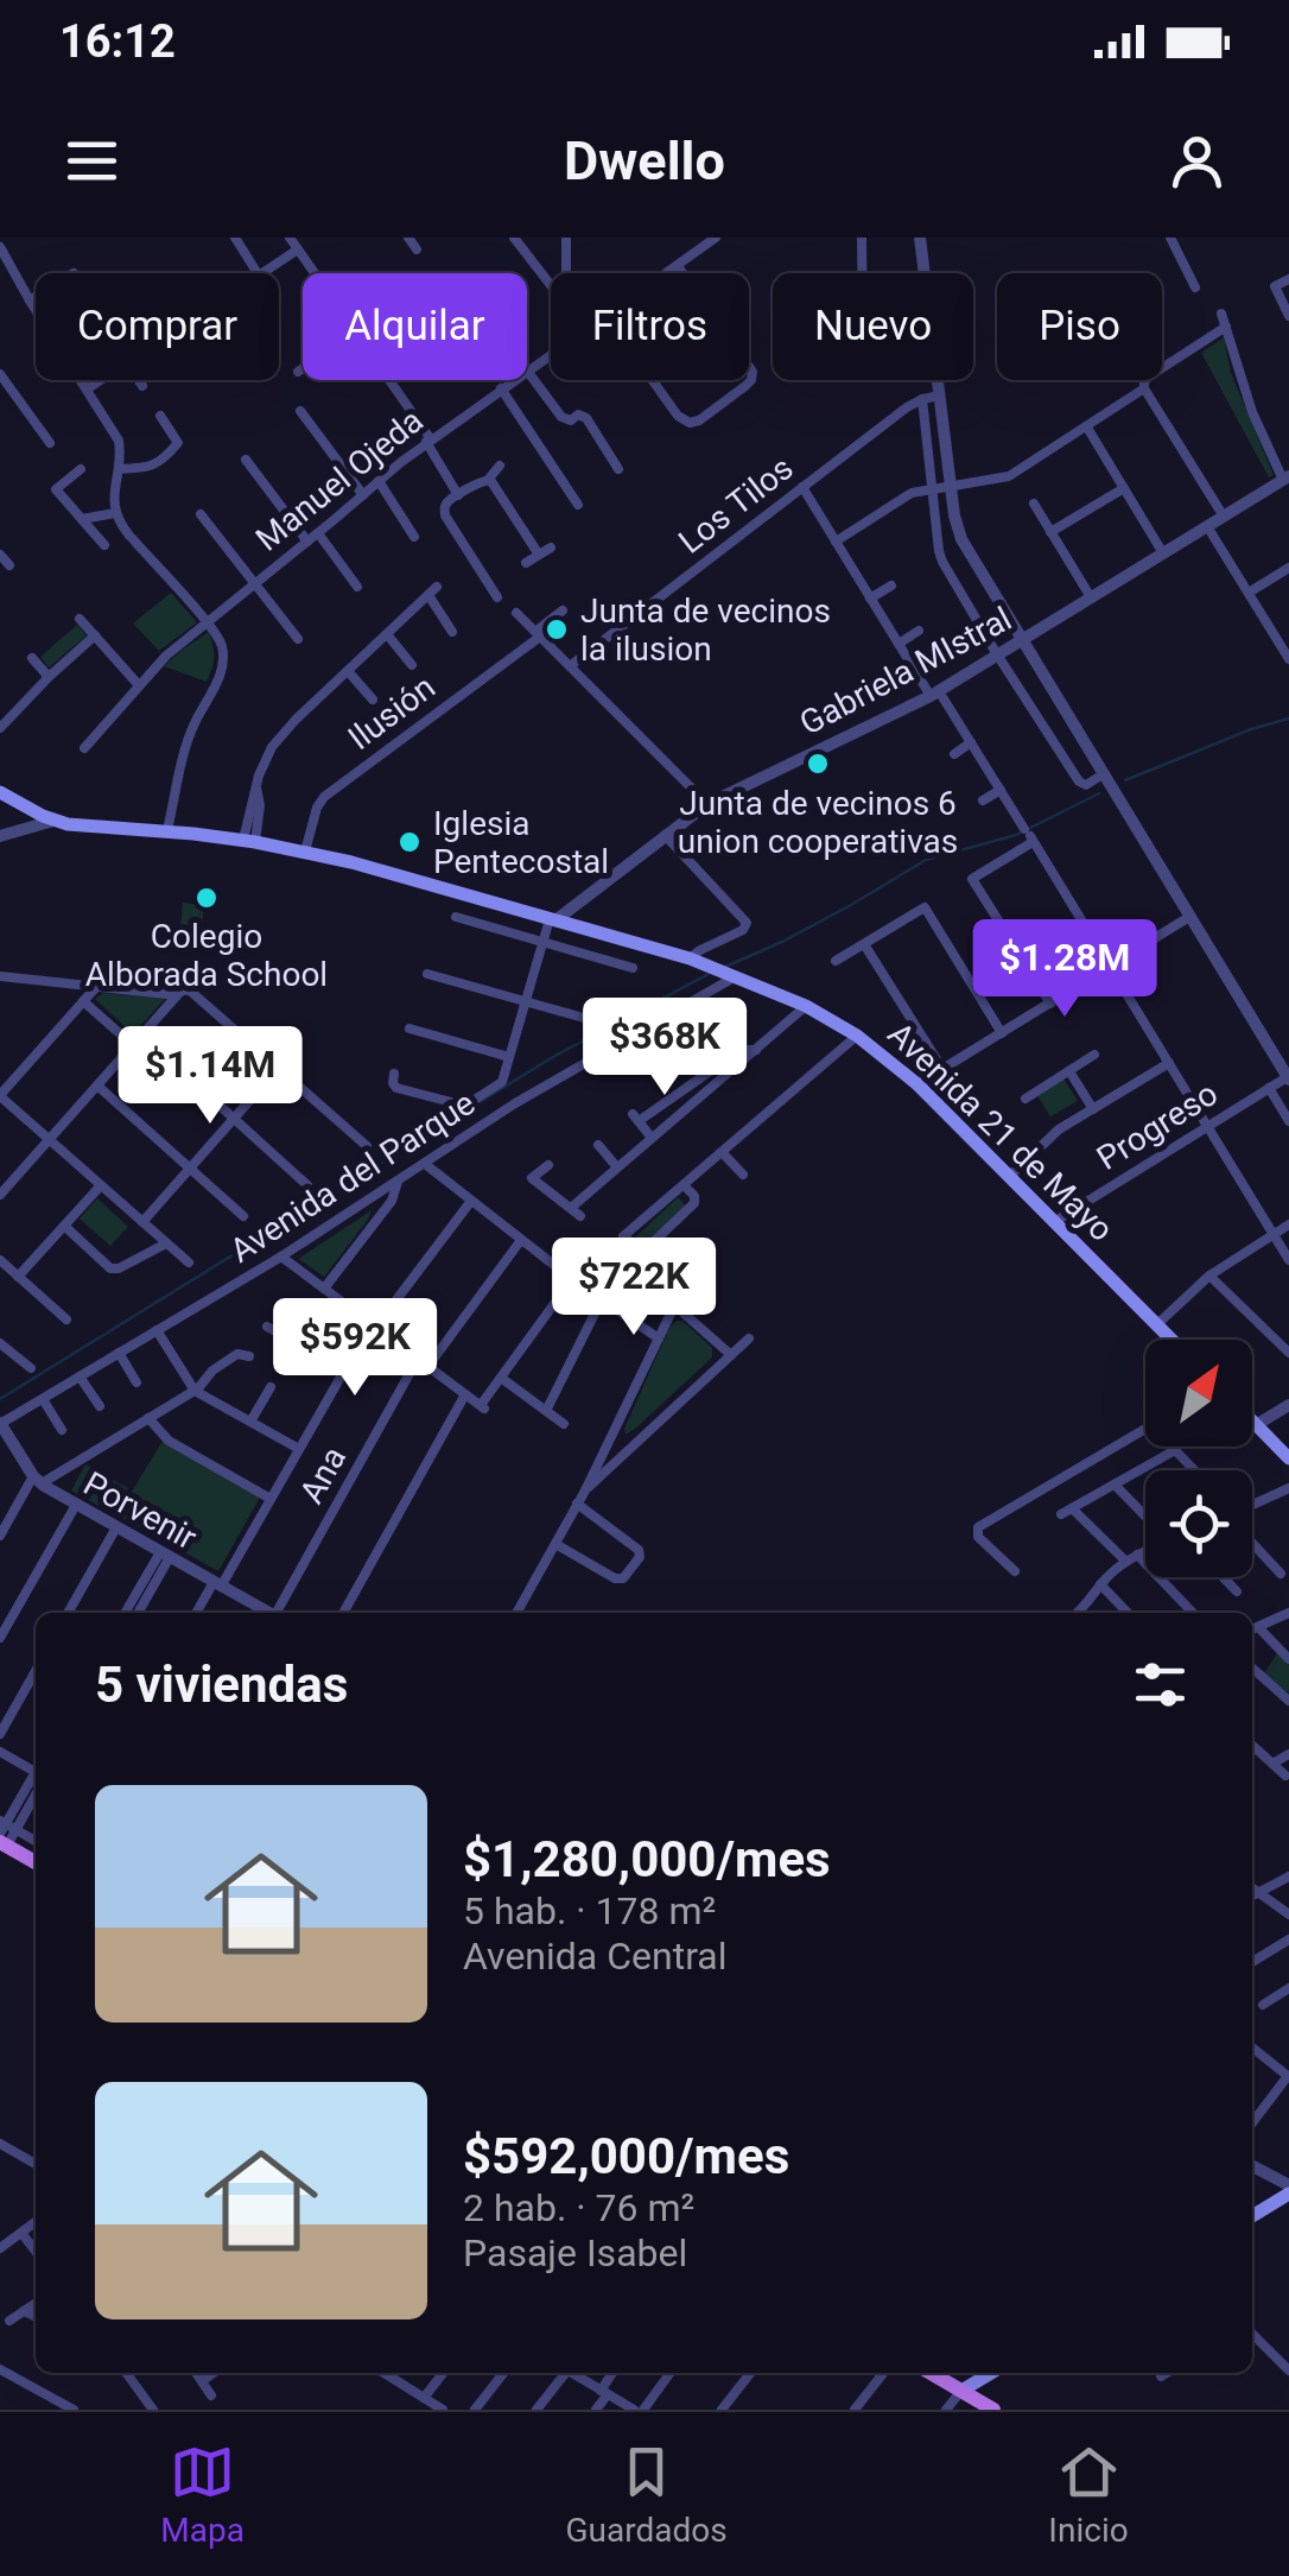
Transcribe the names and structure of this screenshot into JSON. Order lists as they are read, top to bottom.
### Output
{
  "streets": {
    "main road": ["Avenida 21 de Mayo"],
    "street": [
      "Manuel Ojeda",
      "Los Tilos",
      "Gabriela MIstral",
      "Ilusión",
      "Progreso",
      "Avenida del Parque",
      "Ana",
      "Porvenir"
    ]
  },
  "crossings": [
    ["Gabriela MIstral", "Avenida 21 de Mayo"],
    ["Ilusión", "Avenida 21 de Mayo"],
    ["Progreso", "Avenida 21 de Mayo"],
    ["Avenida 21 de Mayo", "Avenida del Parque"],
    ["Avenida del Parque", "Porvenir"]
  ],
  "places": [
    "Junta de vecinos la ilusion",
    "Junta de vecinos 6 union cooperativas",
    "Iglesia Pentecostal",
    "Colegio Alborada School"
  ],
  "north": "top right",
  "page": {
    "status": "16:12",
    "header": "Dwello",
    "chip": [
      "Comprar",
      "Alquilar",
      "Filtros",
      "Nuevo",
      "Piso"
    ],
    "price": [
      "$1.28M",
      "$368K",
      "$1.14M",
      "$722K",
      "$592K"
    ],
    "heading": "5 viviendas",
    "list": [
      {
        "name": "$1,280,000/mes",
        "note": "5 hab. · 178 m² · Avenida Central"
      },
      {
        "name": "$592,000/mes",
        "note": "2 hab. · 76 m² · Pasaje Isabel"
      }
    ],
    "tabs": ["Mapa", "Guardados", "Inicio"]
  }
}
